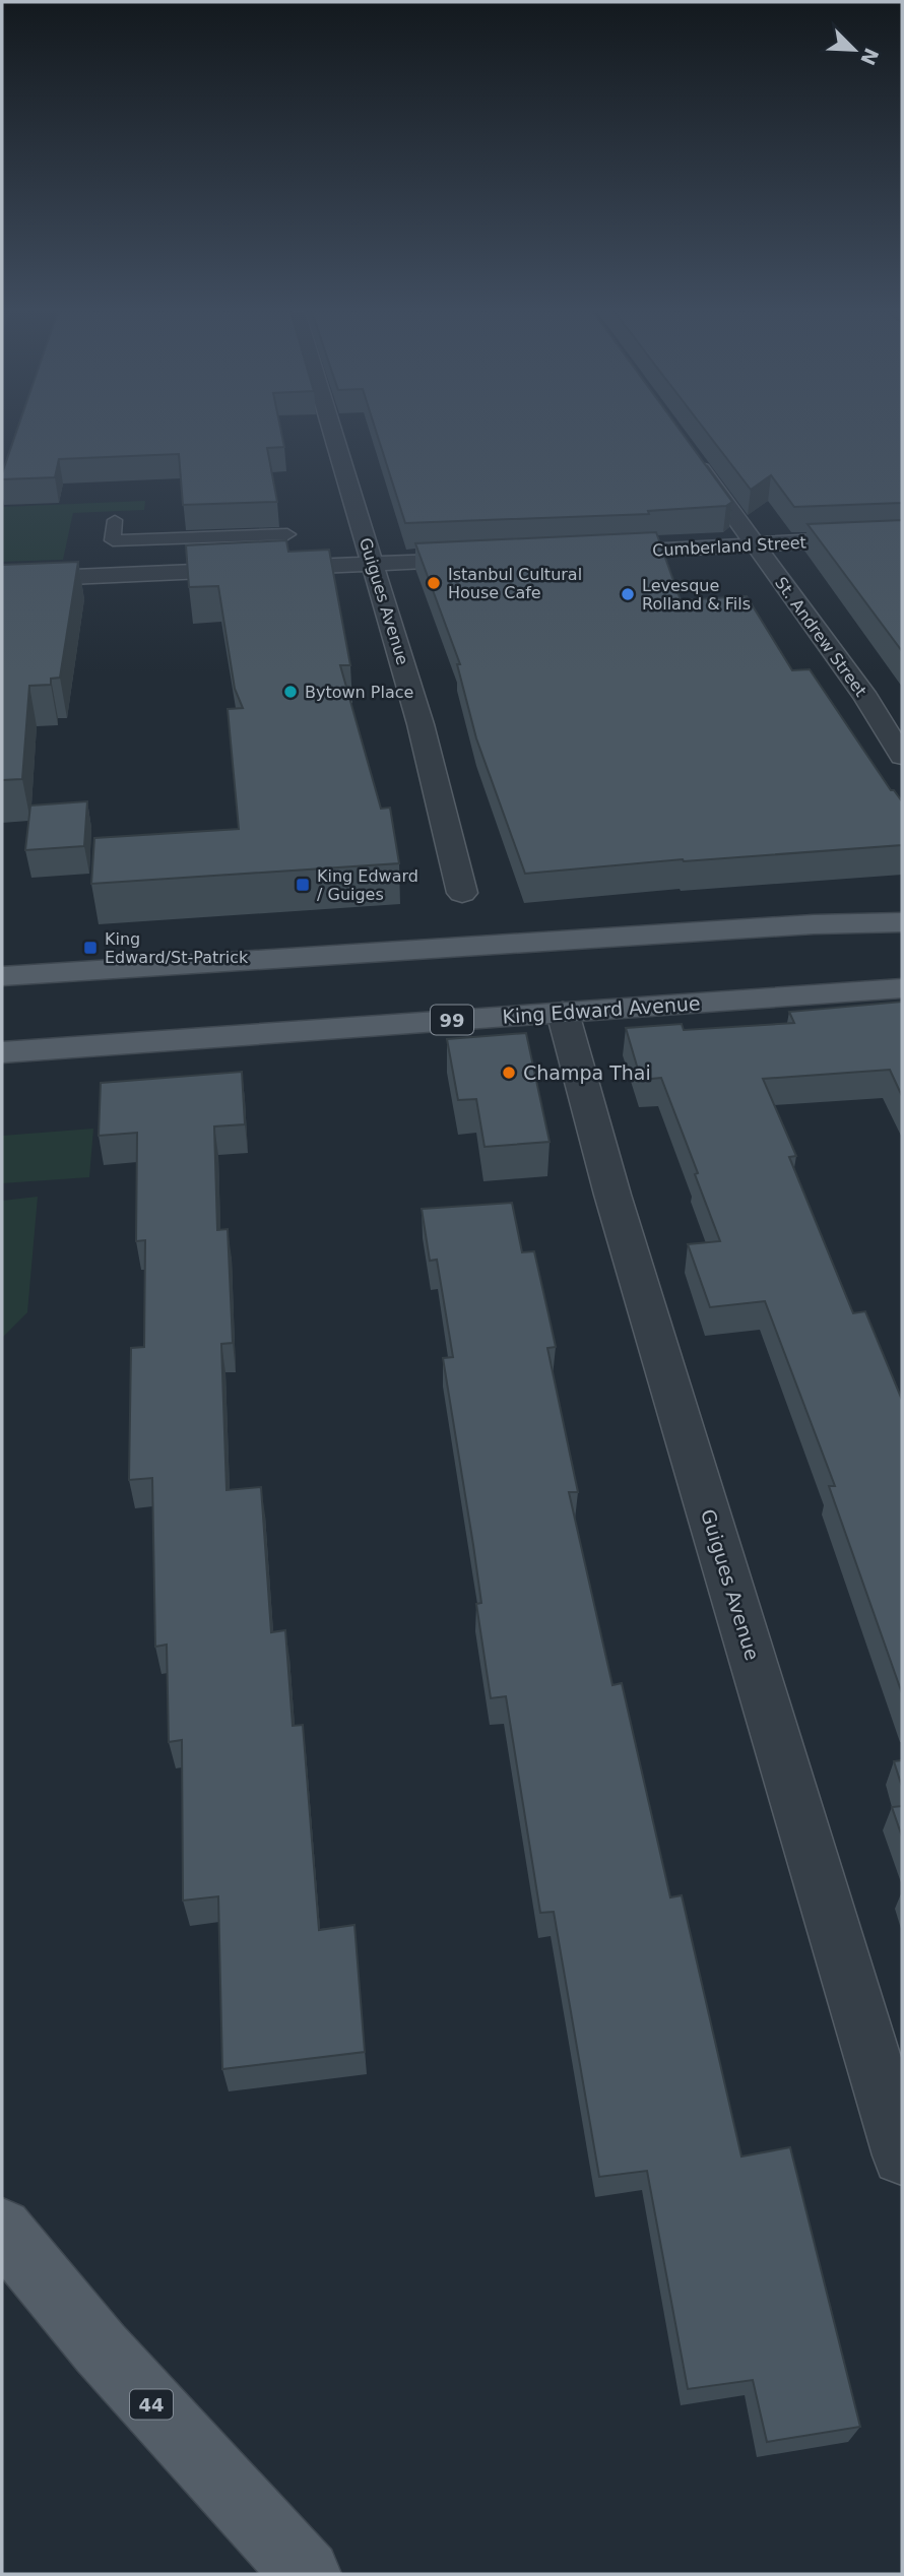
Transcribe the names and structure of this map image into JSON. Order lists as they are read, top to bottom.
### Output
{
  "streets": {
    "main road": ["King Edward Avenue", "99", "44"],
    "street": ["Cumberland Street", "Guigues Avenue", "St. Andrew Street"]
  },
  "crossings": [
    ["Cumberland Street", "St. Andrew Street"],
    ["Guigues Avenue", "King Edward Avenue"]
  ],
  "places": {
    "other": [
      "Istanbul Cultural House Cafe",
      "Levesque Rolland & Fils",
      "Bytown Place",
      "Champa Thai"
    ],
    "transit": ["King Edward / Guiges", "King Edward/St-Patrick"]
  },
  "north": "bottom right"
}
